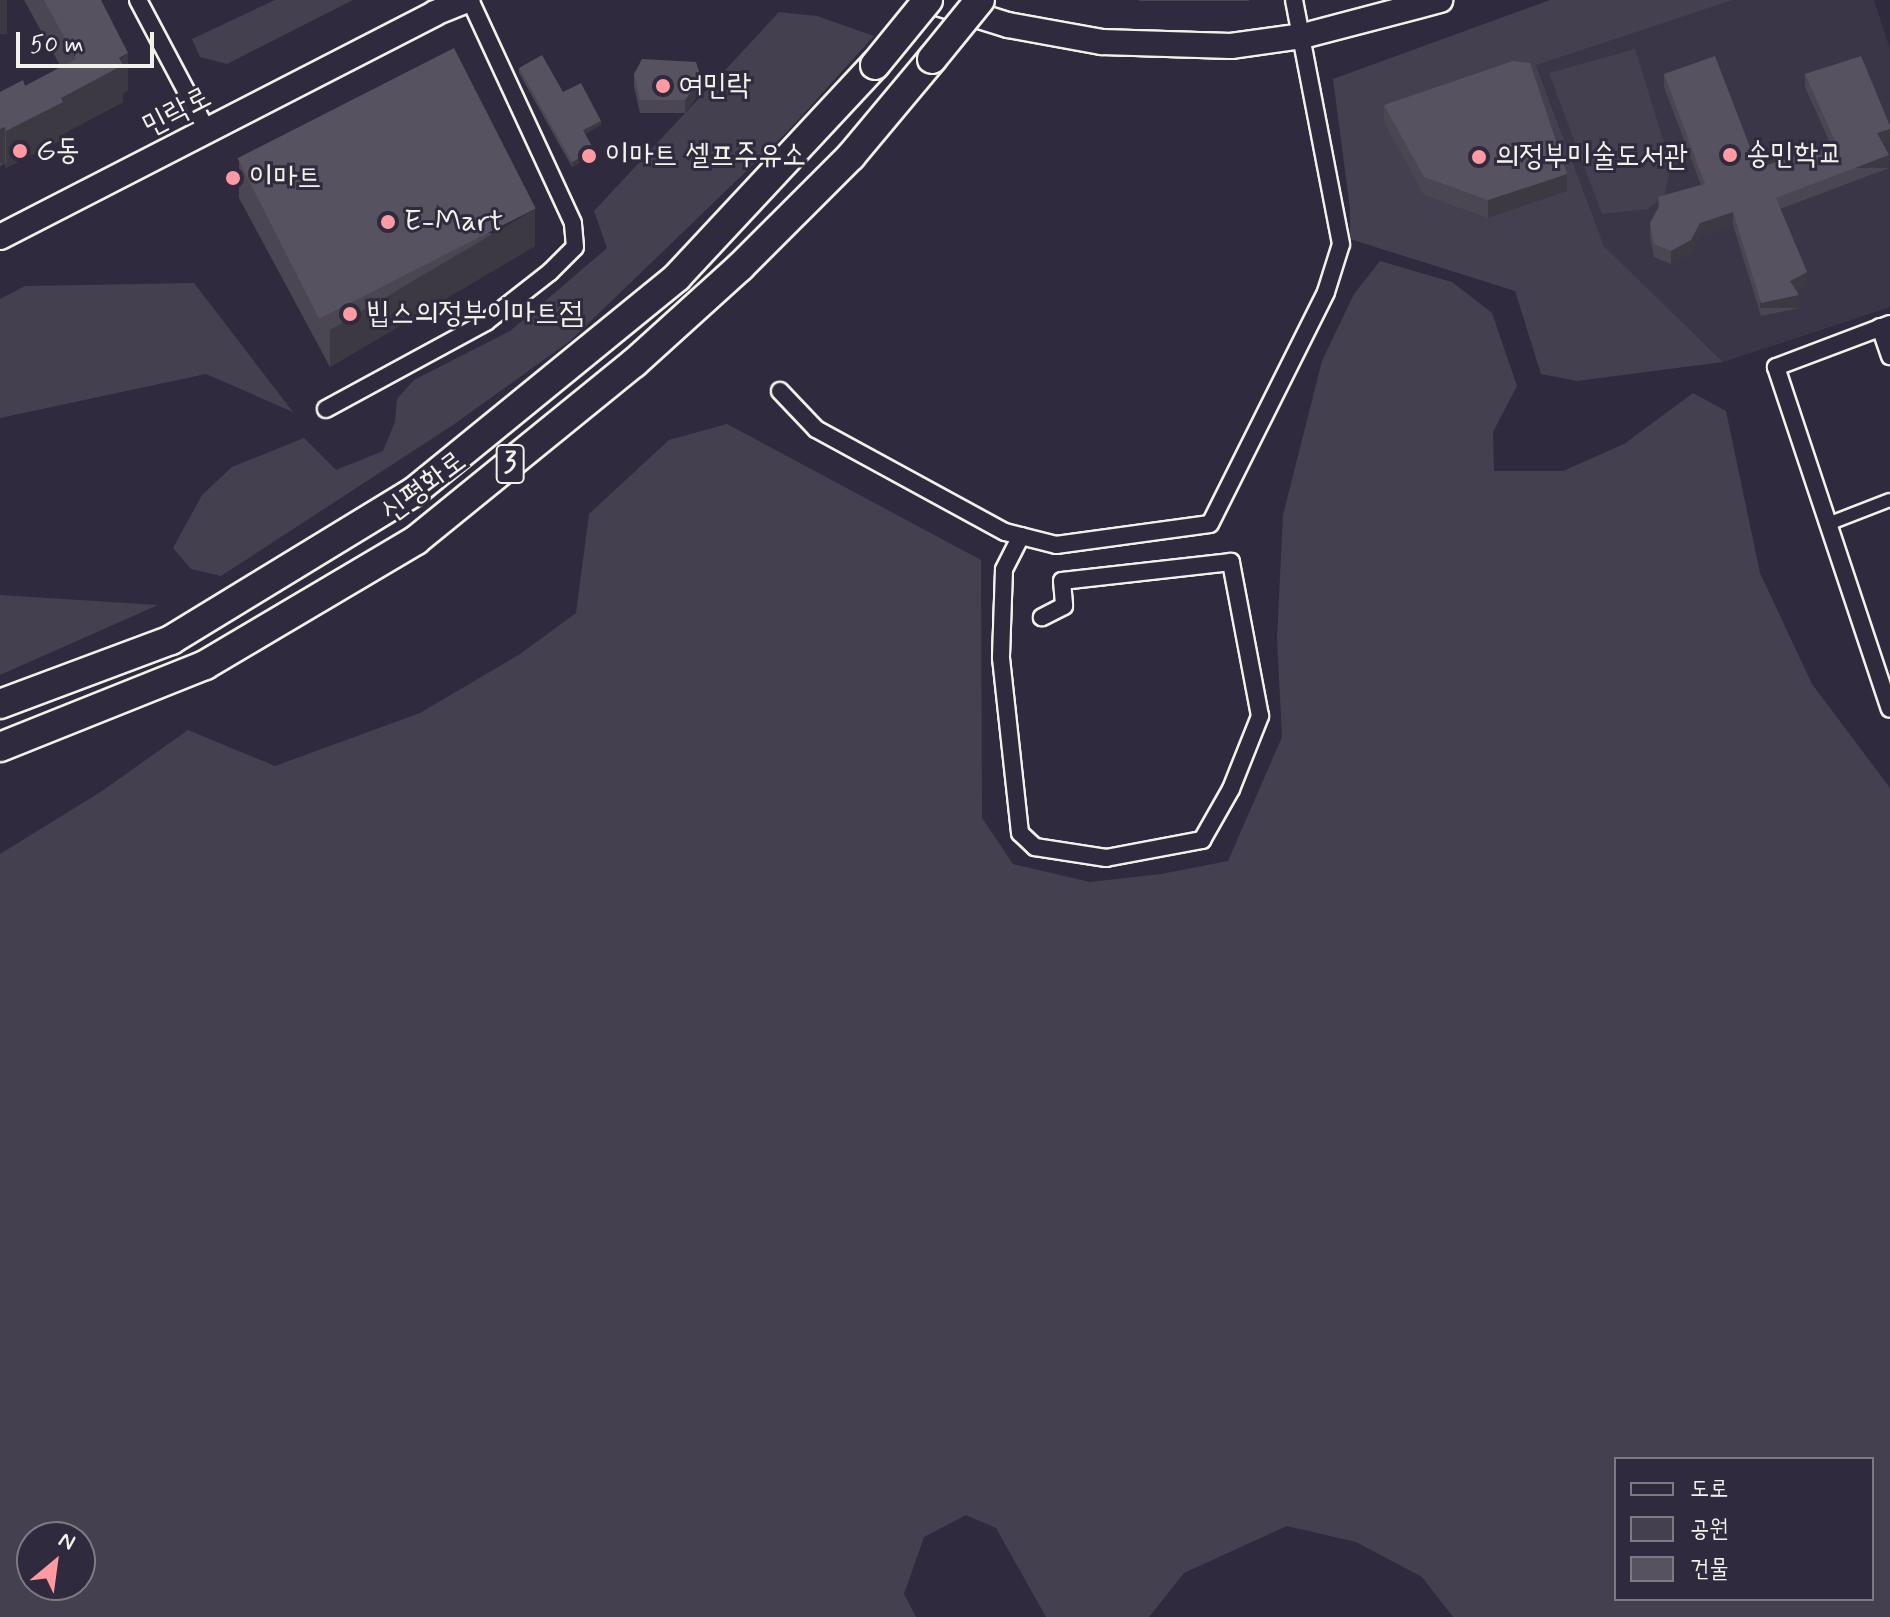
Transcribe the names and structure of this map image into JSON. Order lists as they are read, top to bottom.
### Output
{
  "streets": {
    "highway": ["3", "신평화로"],
    "main road": ["민락로"]
  },
  "places": [
    "여민락",
    "G동",
    "송민학교",
    "이마트 셀프주유소",
    "의정부미술도서관",
    "이마트",
    "E-Mart",
    "빕스의정부이마트점"
  ],
  "legend": ["도로", "공원", "건물"],
  "scale_bar": "50 m",
  "north": "top right"
}
